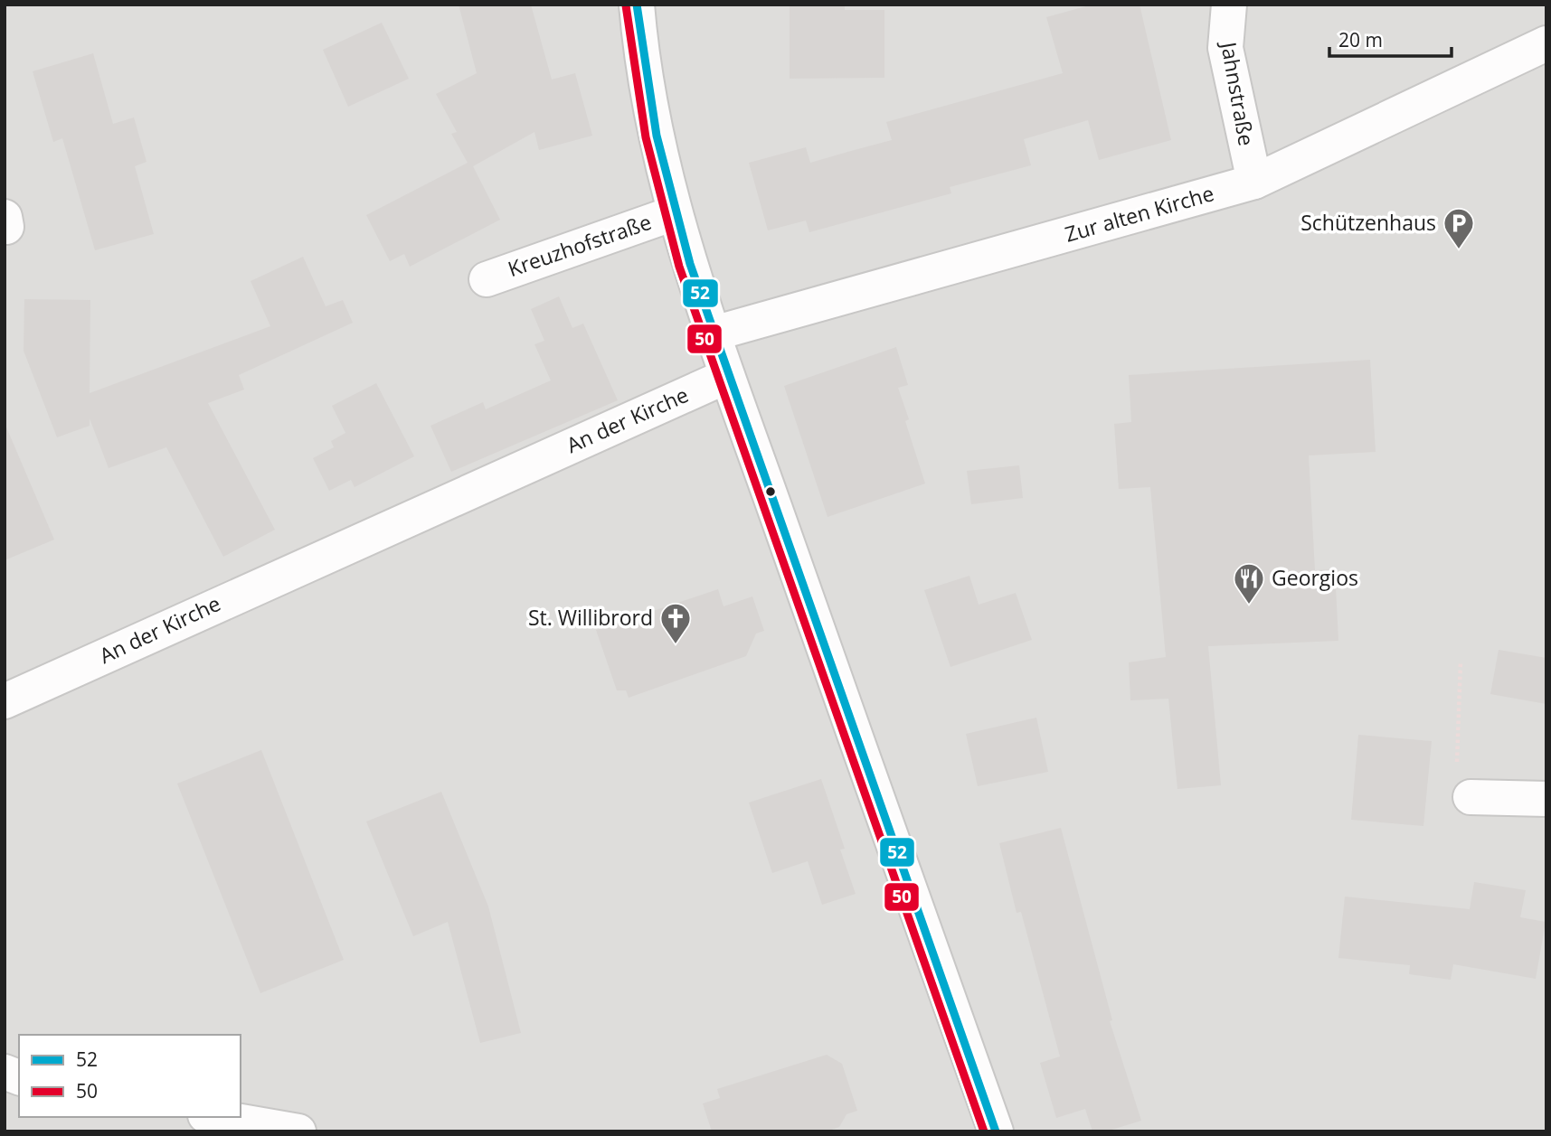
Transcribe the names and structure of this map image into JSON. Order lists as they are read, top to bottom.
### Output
{
  "streets": {
    "street": [
      "Jahnstraße",
      "Zur alten Kirche",
      "Kreuzhofstraße",
      "An der Kirche"
    ]
  },
  "crossings": [
    ["Jahnstraße", "Zur alten Kirche"],
    ["Zur alten Kirche", "Kreuzhofstraße"],
    ["Kreuzhofstraße", "An der Kirche"]
  ],
  "places": {
    "parking": ["Schützenhaus"],
    "restaurant": ["Georgios"],
    "church": ["St. Willibrord"]
  },
  "lines": ["transit line 52", "transit line 50"],
  "legend": ["52", "50"],
  "scale_bar": "20 m"
}
